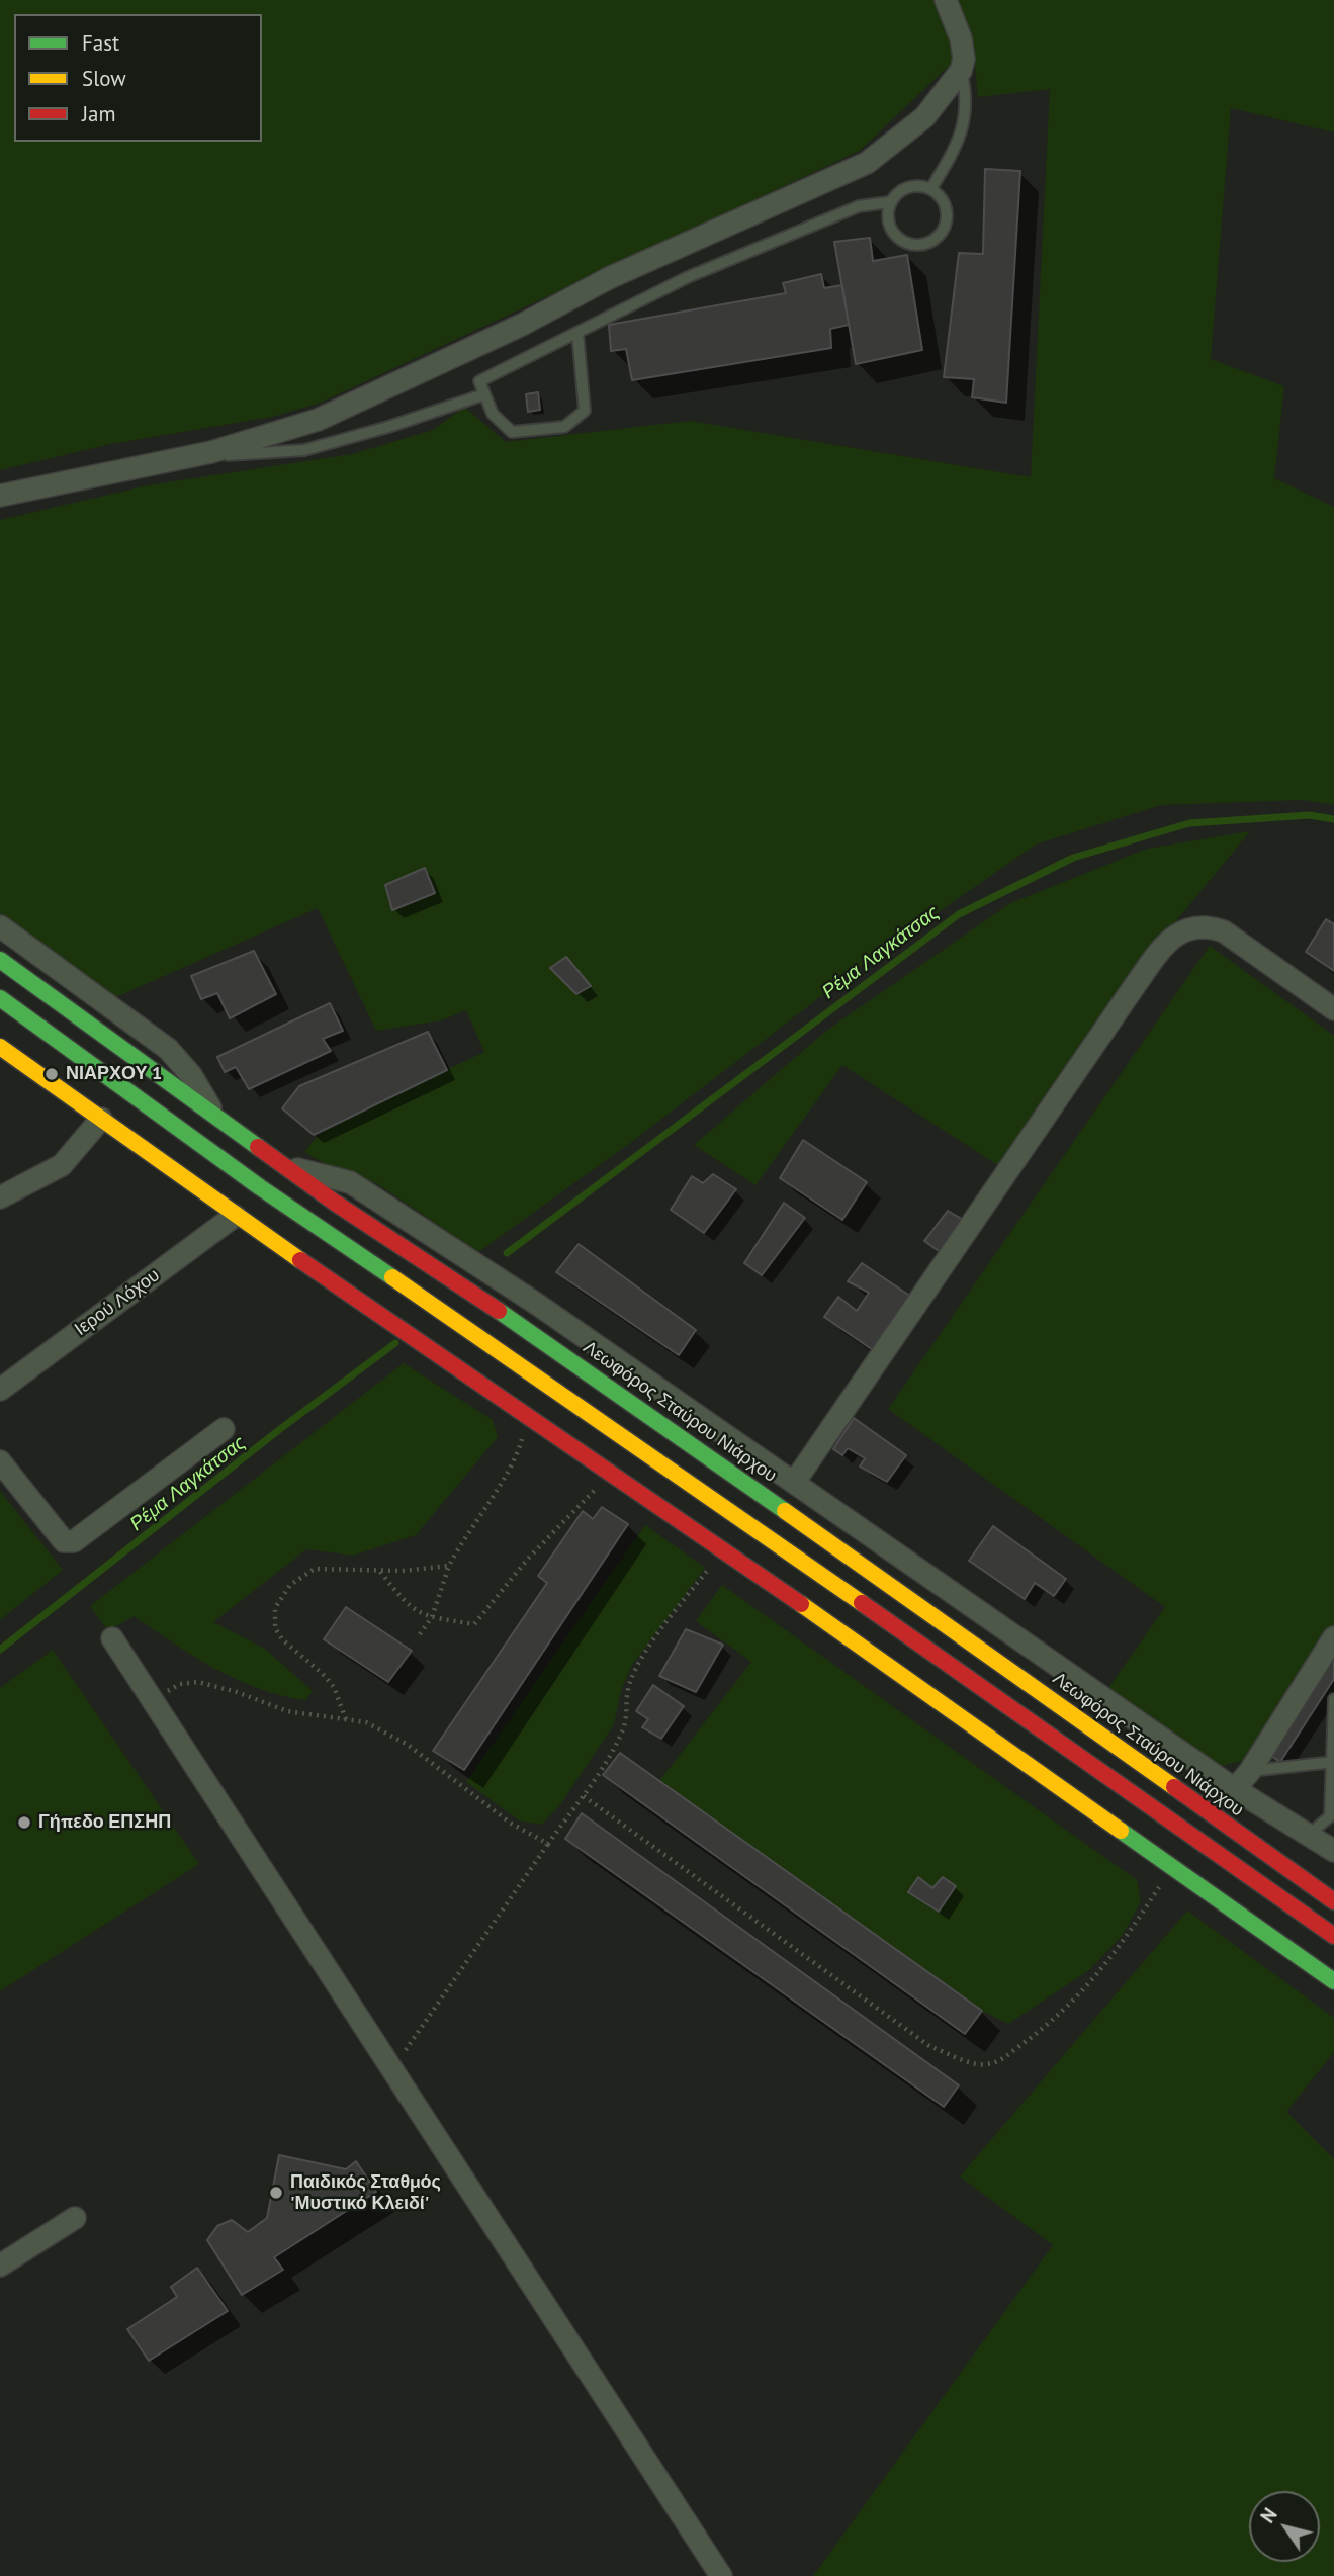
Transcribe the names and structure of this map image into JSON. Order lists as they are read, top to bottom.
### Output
{
  "streets": {
    "main road": ["Λεωφόρος Σταύρου Νιάρχου"],
    "street": ["Ιερού Λόχου"]
  },
  "water": ["Ρέμα Λαγκάτσας"],
  "places": ["ΝΙΑΡΧΟΥ 1", "Γήπεδο ΕΠΣΗΠ", "Παιδικός Σταθμός 'Μυστικό Κλειδί'"],
  "legend": ["Fast", "Slow", "Jam"],
  "north": "top left"
}
